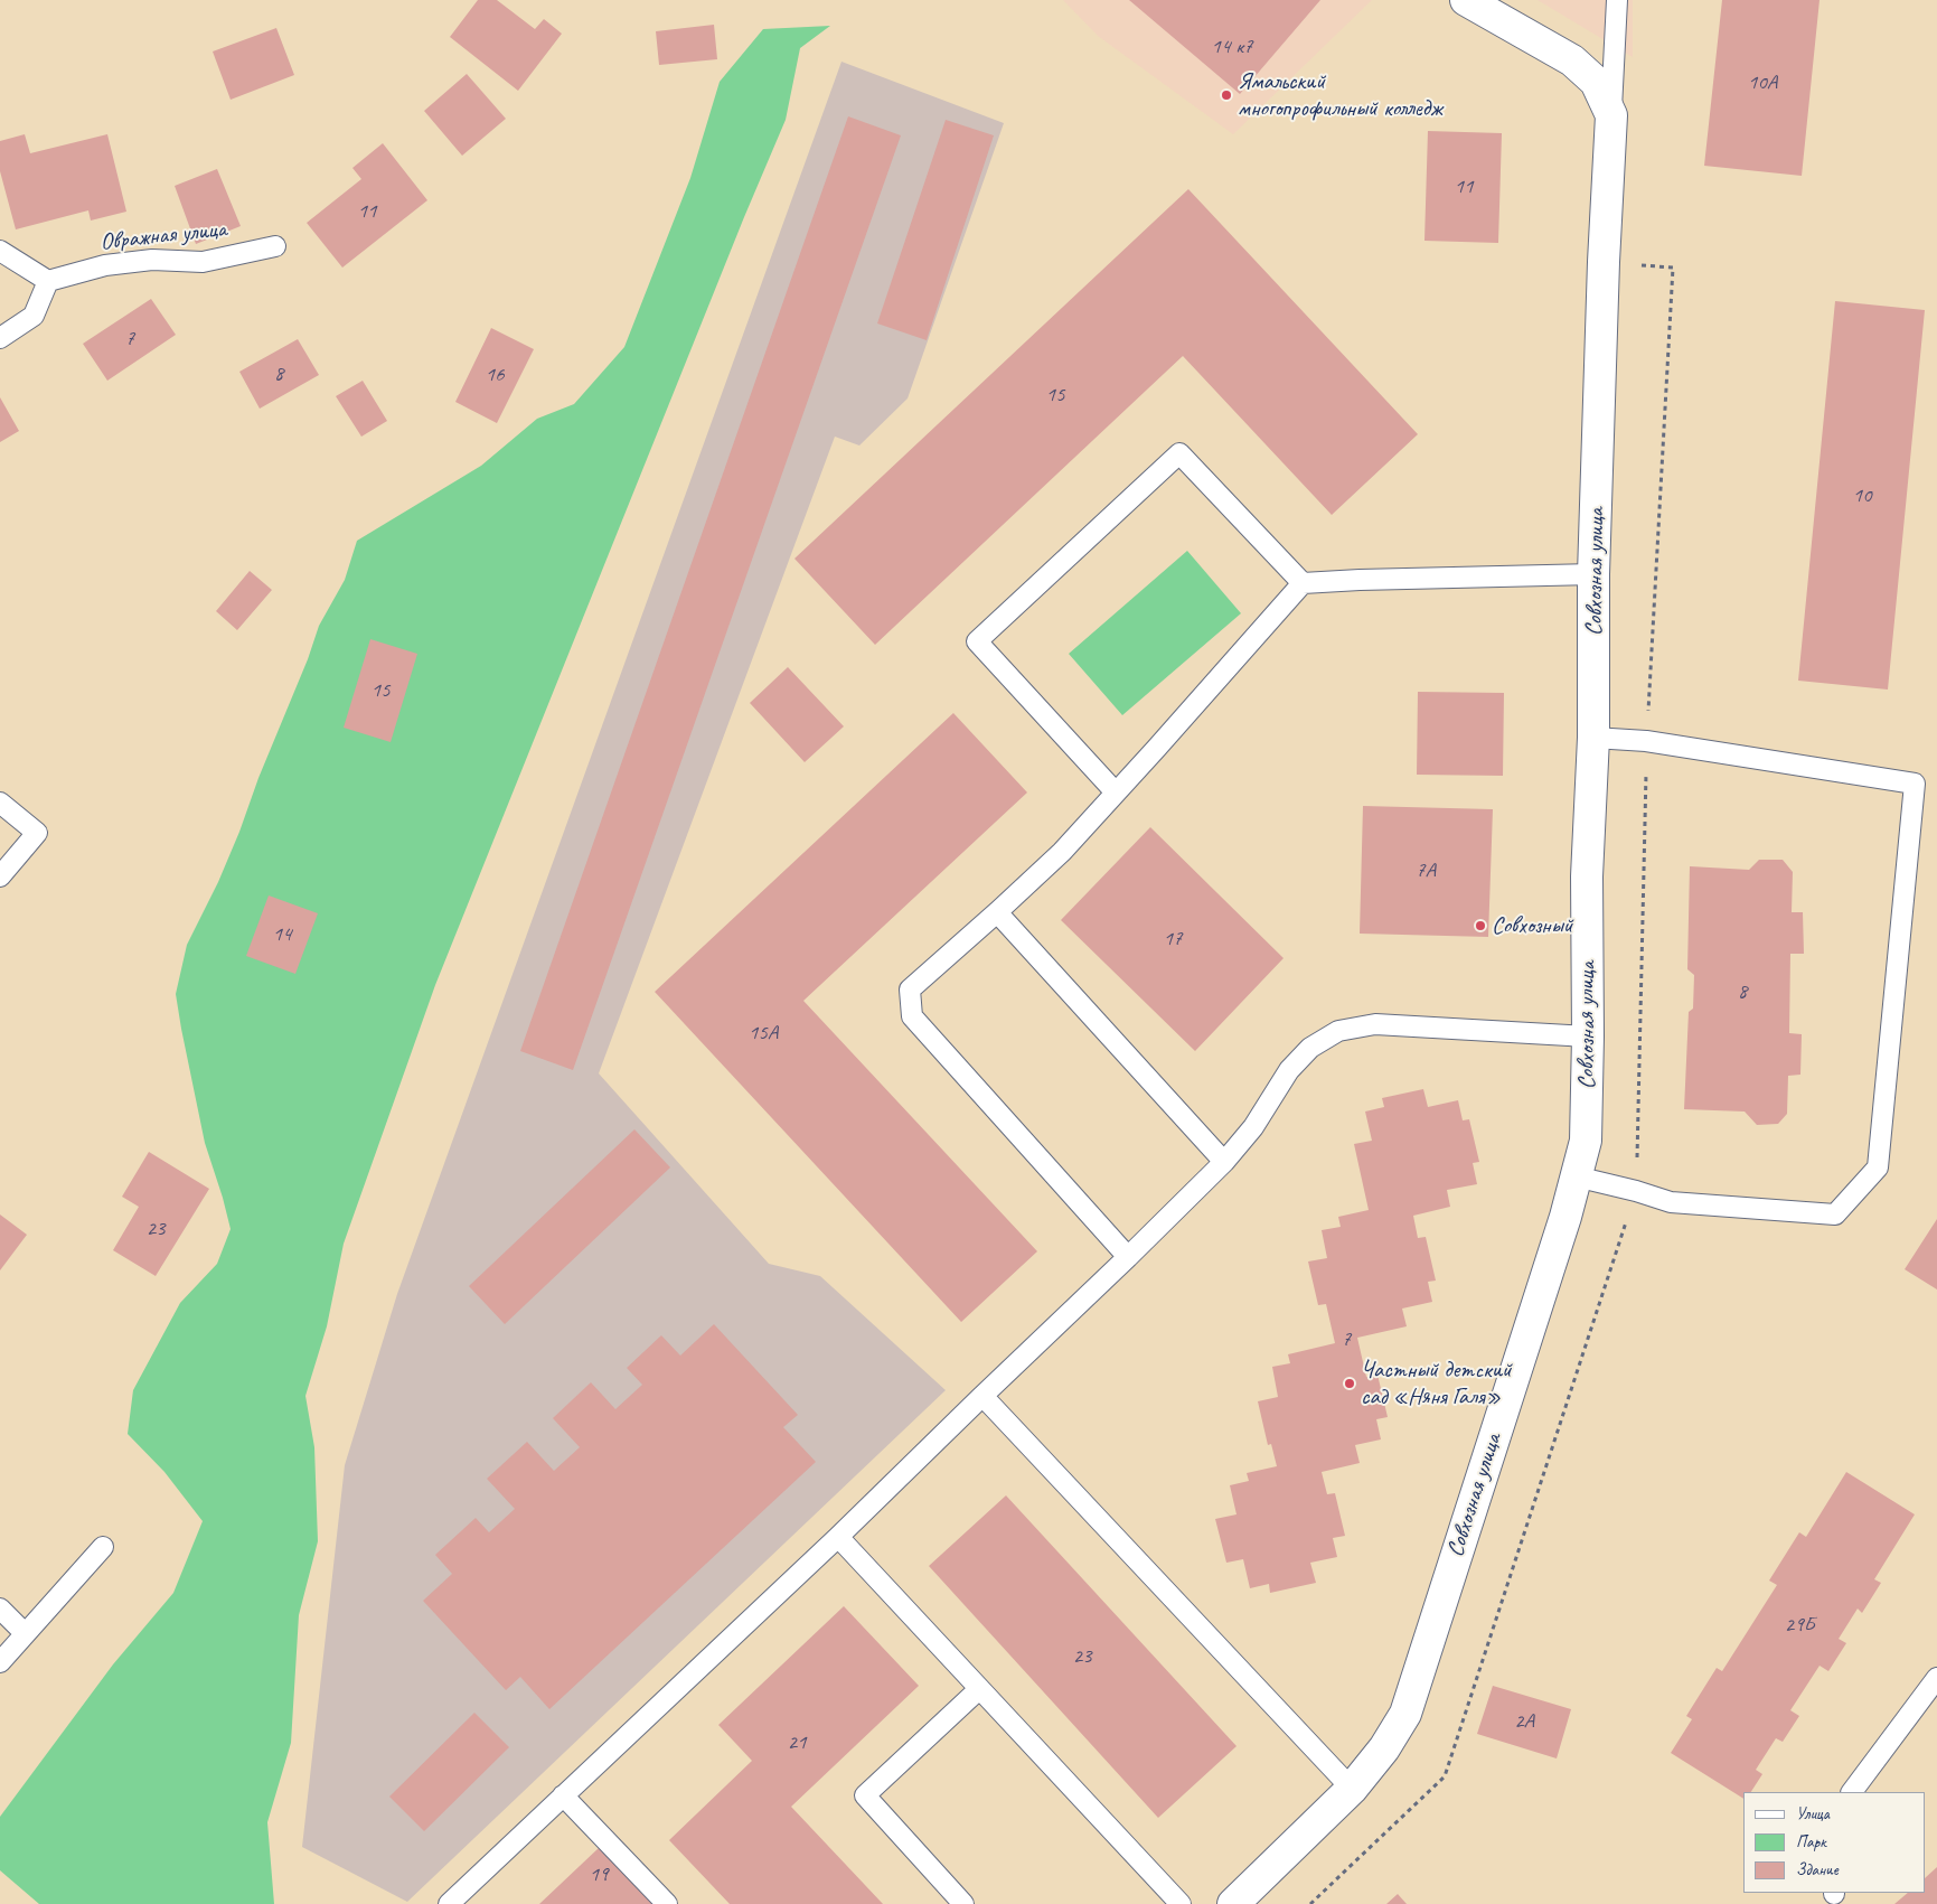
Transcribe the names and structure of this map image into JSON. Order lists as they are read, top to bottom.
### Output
{
  "streets": {
    "street": ["Совхозная улица"],
    "lane": ["Овражная улица"]
  },
  "places": ["Ямальский многопрофильный колледж", "Совхозный", "Частный детский сад «Няня Галя»"],
  "house_numbers": [
    "14 к7",
    "10А",
    "11",
    "11",
    "7",
    "8",
    "16",
    "15",
    "10",
    "15",
    "7А",
    "14",
    "17",
    "8",
    "15А",
    "23",
    "7",
    "29Б",
    "23",
    "2А",
    "21",
    "19"
  ],
  "legend": ["Улица", "Парк", "Здание"]
}
